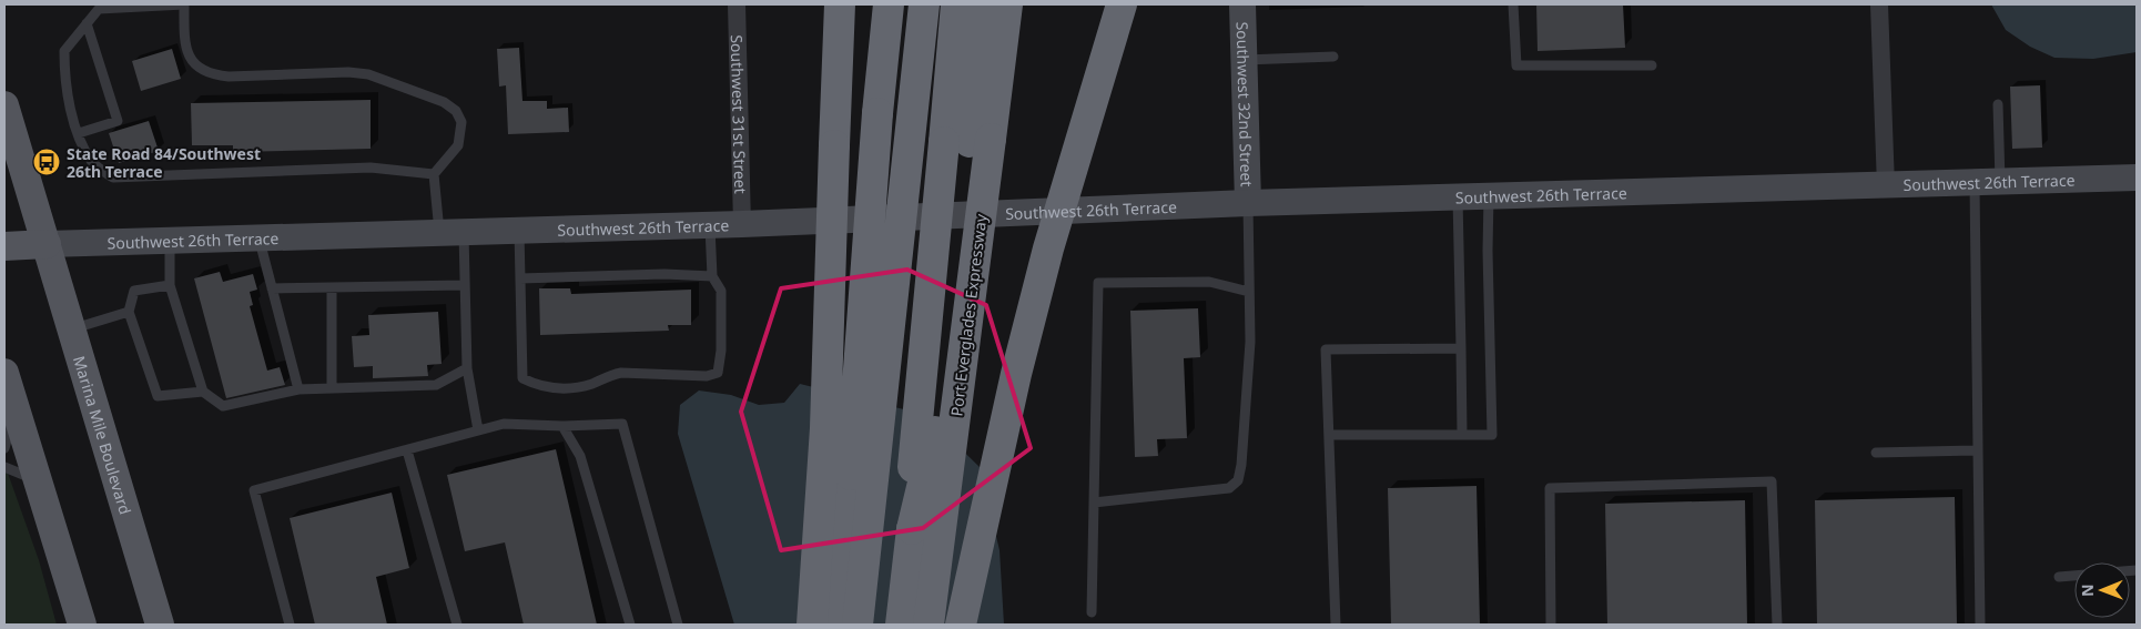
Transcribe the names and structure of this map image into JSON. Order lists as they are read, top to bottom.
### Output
{
  "streets": {
    "highway": ["Port Everglades Expressway"],
    "main road": ["Marina Mile Boulevard"],
    "street": ["Southwest 32nd Street", "Southwest 31st Street", "Southwest 26th Terrace"]
  },
  "crossings": [
    ["Southwest 32nd Street", "Southwest 26th Terrace"],
    ["Southwest 31st Street", "Southwest 26th Terrace"],
    ["Southwest 26th Terrace", "Marina Mile Boulevard"]
  ],
  "places": {
    "bus stop": ["State Road 84/Southwest 26th Terrace"]
  },
  "north": "left"
}
